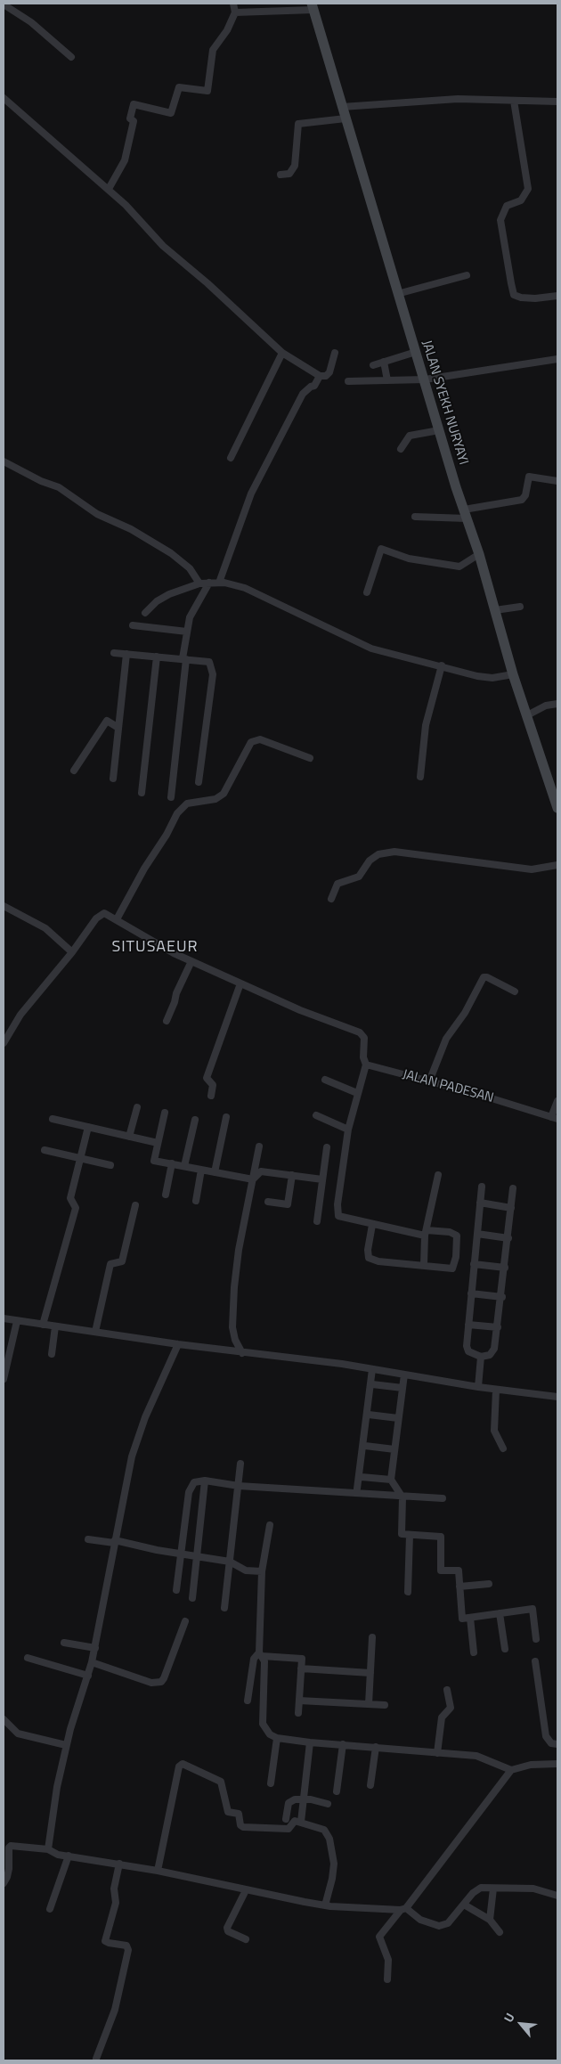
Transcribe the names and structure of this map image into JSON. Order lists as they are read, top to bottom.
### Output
{
  "streets": {
    "main road": ["JALAN SYEKH NURYAYI"],
    "street": ["JALAN PADESAN"]
  },
  "districts": ["SITUSAEUR"],
  "north": "top left"
}
